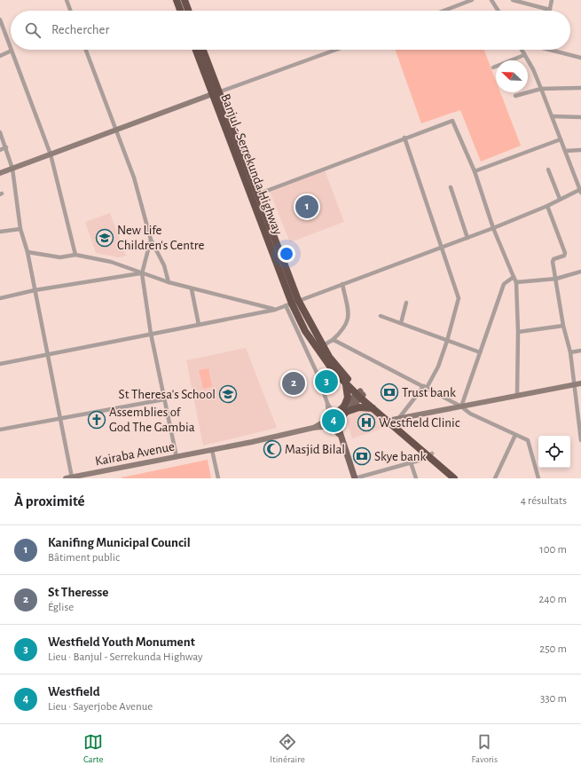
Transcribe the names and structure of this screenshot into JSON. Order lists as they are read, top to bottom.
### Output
{
  "streets": {
    "highway": ["Banjul - Serrekunda Highway"],
    "main road": ["Kairaba Avenue"]
  },
  "crossings": [
    ["Banjul - Serrekunda Highway", "Kairaba Avenue"]
  ],
  "places": {
    "school or university": ["New Life Children's Centre", "St Theresa's School"],
    "bank": ["Trust bank", "Skye bank"],
    "church": ["Assemblies of God The Gambia"],
    "hospital": ["Westfield Clinic"],
    "mosque": ["Masjid Bilal"]
  },
  "north": "top left",
  "page": {
    "search": "Rechercher",
    "pins": [
      "1",
      "3",
      "2",
      "4"
    ],
    "heading": ["À proximité", "4 résultats"],
    "list": [
      {
        "mark": "1",
        "name": "Kanifing Municipal Council",
        "note": "Bâtiment public",
        "value": "100 m"
      },
      {
        "mark": "2",
        "name": "St Theresse",
        "note": "Église",
        "value": "240 m"
      },
      {
        "mark": "3",
        "name": "Westfield Youth Monument",
        "note": "Lieu · Banjul - Serrekunda Highway",
        "value": "250 m"
      },
      {
        "mark": "4",
        "name": "Westfield",
        "note": "Lieu · Sayerjobe Avenue",
        "value": "330 m"
      }
    ],
    "nav": ["Carte", "Itinéraire", "Favoris"]
  }
}
